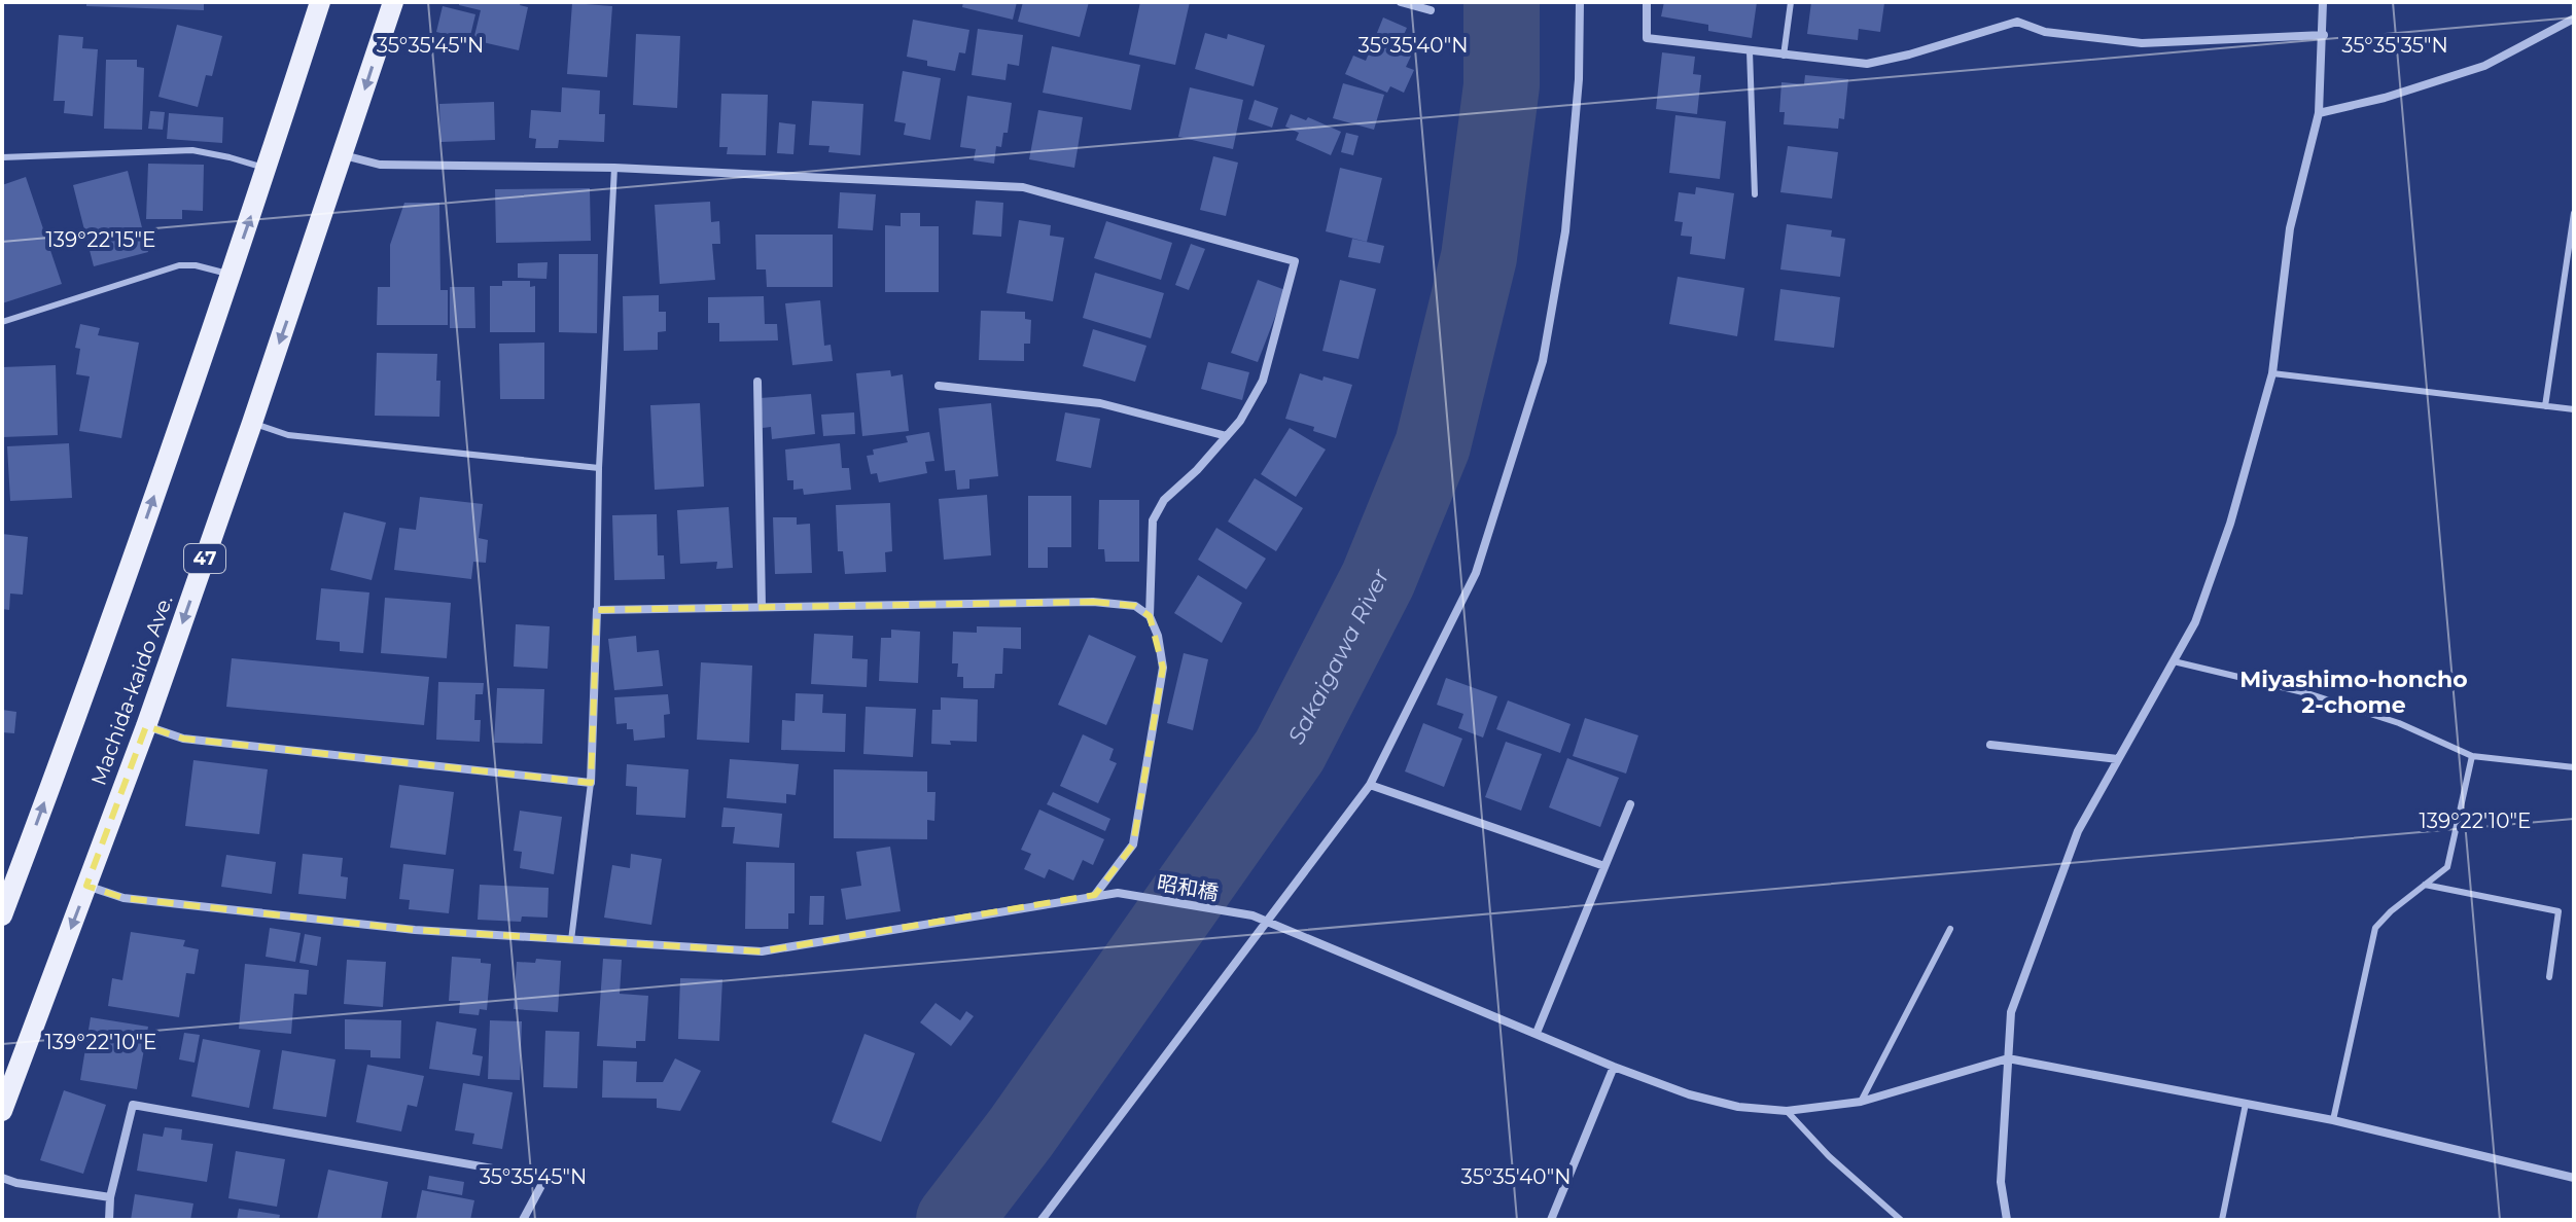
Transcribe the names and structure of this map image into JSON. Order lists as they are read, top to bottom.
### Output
{
  "streets": {
    "main road": ["47", "Machida-kaido Ave."],
    "street": ["昭和橋"]
  },
  "crossings": [
    ["Machida-kaido Ave.", "昭和橋"]
  ],
  "districts": ["Miyashimo-honcho 2-chome"],
  "water": ["Sakaigawa River"],
  "coordinates": [
    "35°35'45\"N",
    "35°35'40\"N",
    "35°35'35\"N",
    "139°22'15\"E",
    "139°22'10\"E"
  ]
}
